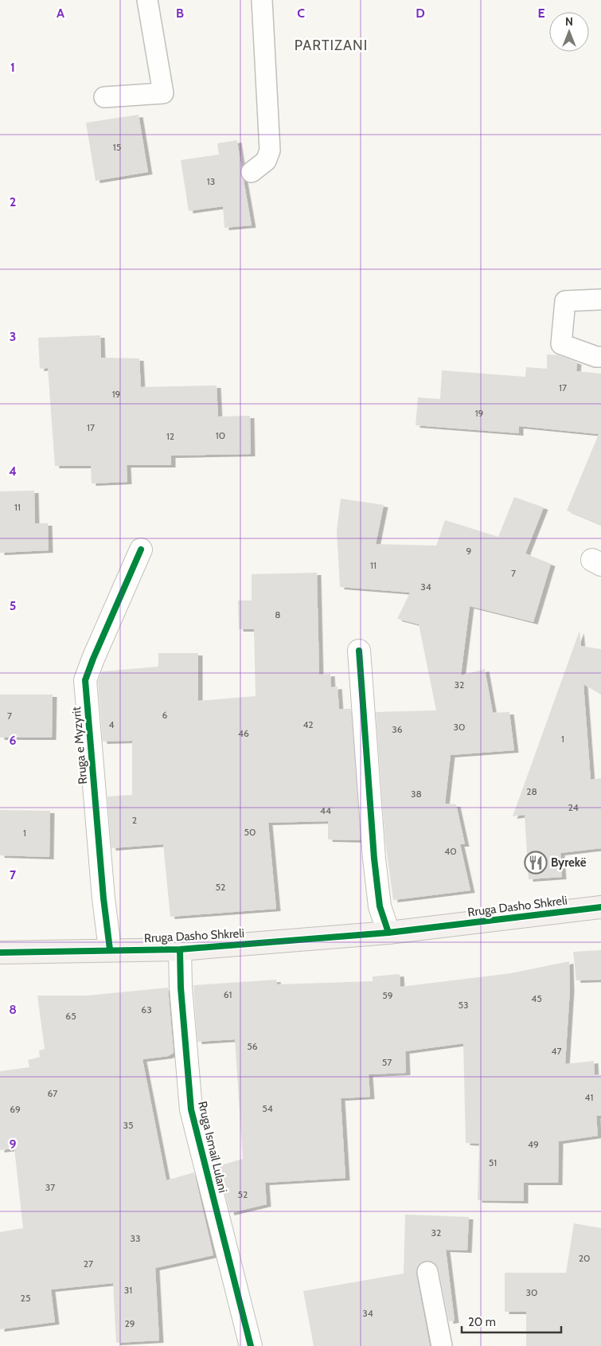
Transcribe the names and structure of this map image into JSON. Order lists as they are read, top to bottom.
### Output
{
  "streets": {
    "main road": ["Rruga Dasho Shkreli"],
    "street": ["Rruga e Myzyrit", "Rruga Ismail Lulani"]
  },
  "crossings": [
    ["Rruga e Myzyrit", "Rruga Dasho Shkreli"],
    ["Rruga Dasho Shkreli", "Rruga Ismail Lulani"]
  ],
  "districts": ["PARTIZANI"],
  "places": {
    "restaurant": ["Byrekë"]
  },
  "house_numbers": [
    "15",
    "13",
    "17",
    "19",
    "19",
    "17",
    "10",
    "12",
    "11",
    "9",
    "11",
    "7",
    "34",
    "8",
    "32",
    "6",
    "7",
    "4",
    "42",
    "30",
    "36",
    "46",
    "1",
    "28",
    "38",
    "24",
    "44",
    "2",
    "50",
    "1",
    "40",
    "52",
    "61",
    "59",
    "45",
    "53",
    "63",
    "65",
    "56",
    "47",
    "57",
    "67",
    "41",
    "54",
    "69",
    "35",
    "49",
    "51",
    "37",
    "52",
    "32",
    "33",
    "20",
    "27",
    "31",
    "30",
    "25",
    "34",
    "29"
  ],
  "scale_bar": "20 m",
  "north": "top",
  "grid": {
    "columns": [
      "A",
      "B",
      "C",
      "D",
      "E"
    ],
    "rows": [
      "1",
      "2",
      "3",
      "4",
      "5",
      "6",
      "7",
      "8",
      "9"
    ]
  }
}
